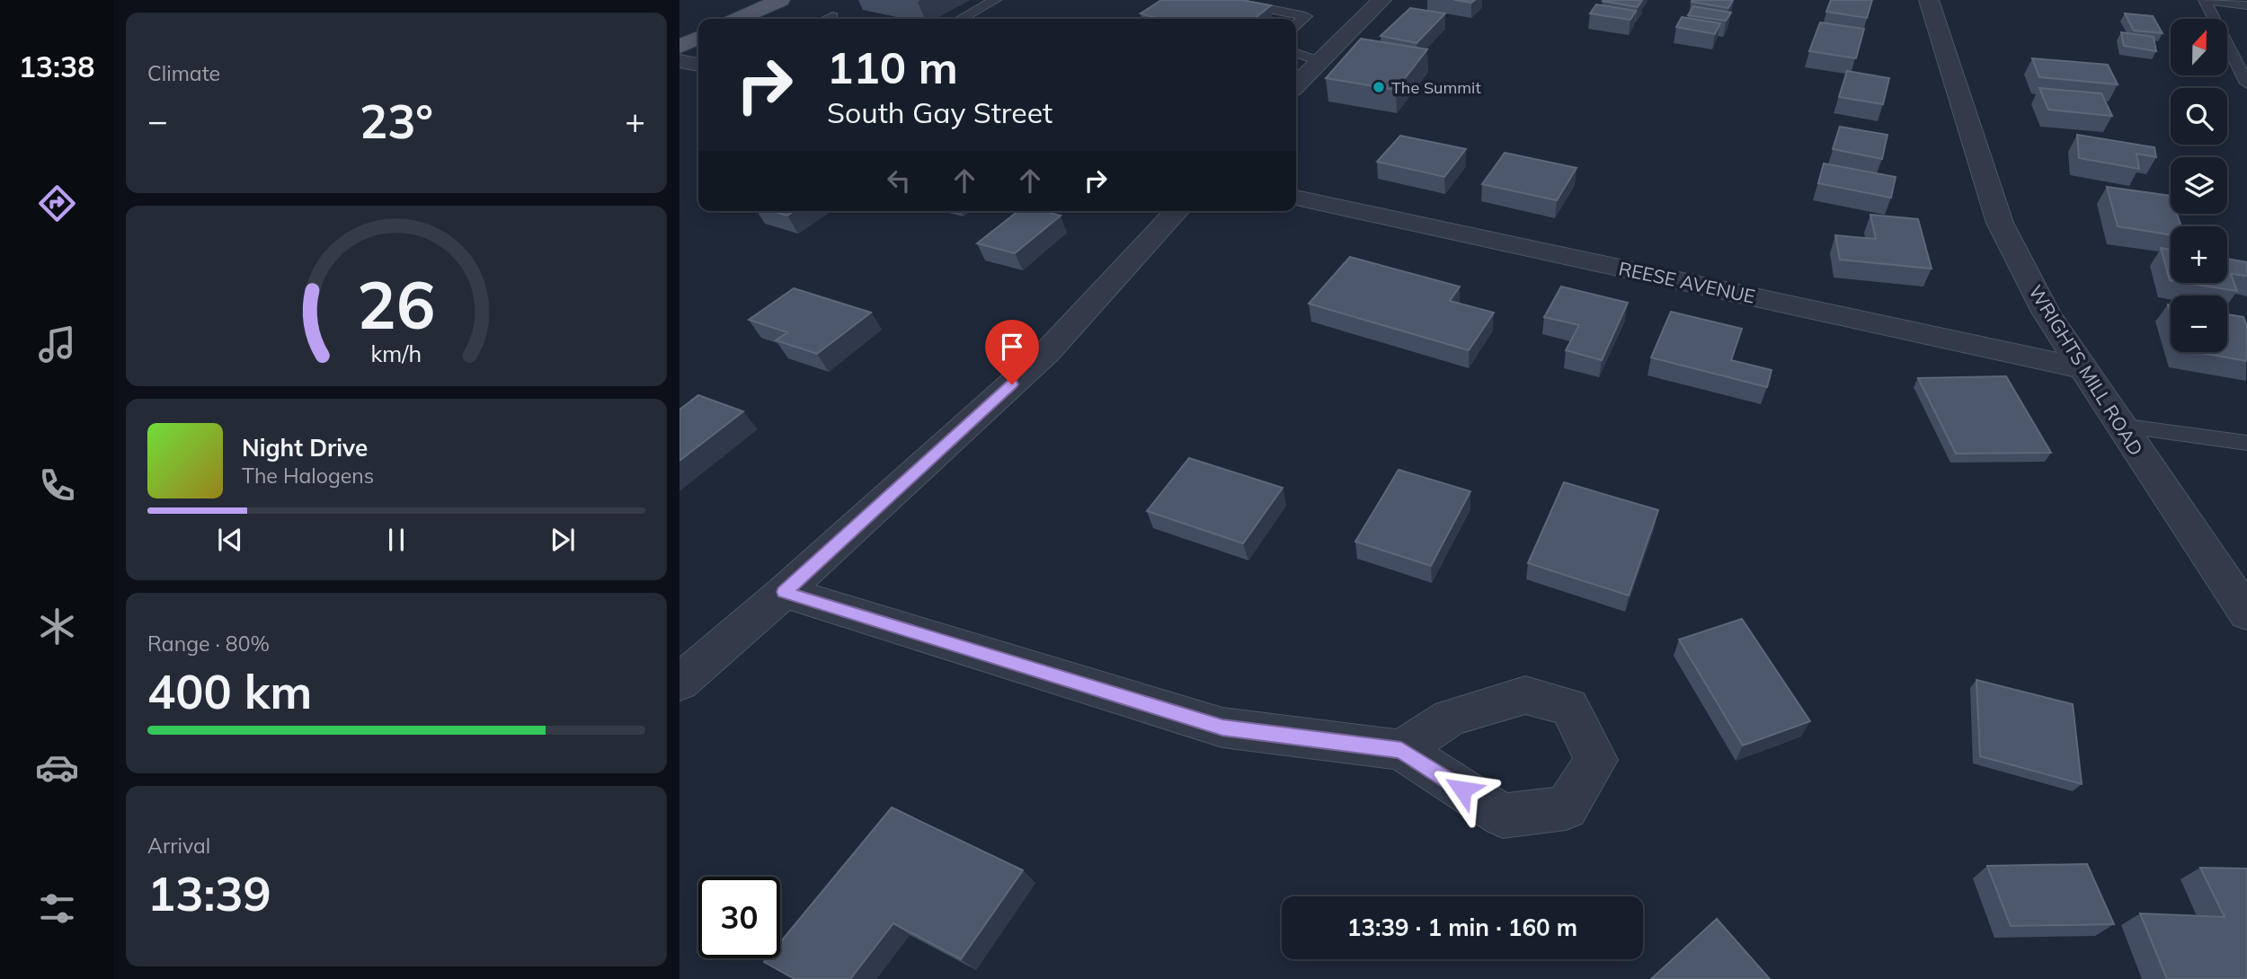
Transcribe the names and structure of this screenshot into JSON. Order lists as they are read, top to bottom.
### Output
{
  "streets": {
    "street": ["REESE AVENUE", "WRIGHTS MILL ROAD"]
  },
  "crossings": [
    ["REESE AVENUE", "WRIGHTS MILL ROAD"]
  ],
  "places": ["The Summit"],
  "north": "top",
  "page": {
    "tabs": "13:38",
    "tile": [
      "Climate",
      ["Range · 80%", "400 km"],
      ["Arrival", "13:39"]
    ],
    "map_buttons": ["+", "−"],
    "turn": ["110 m", "South Gay Street"],
    "heat": ["−", "23°", "+"],
    "song": ["Night Drive", "The Halogens"],
    "limit": "30",
    "trip": "13:39 · 1 min · 160 m",
    "gauge": ["26", "km/h"]
  }
}
